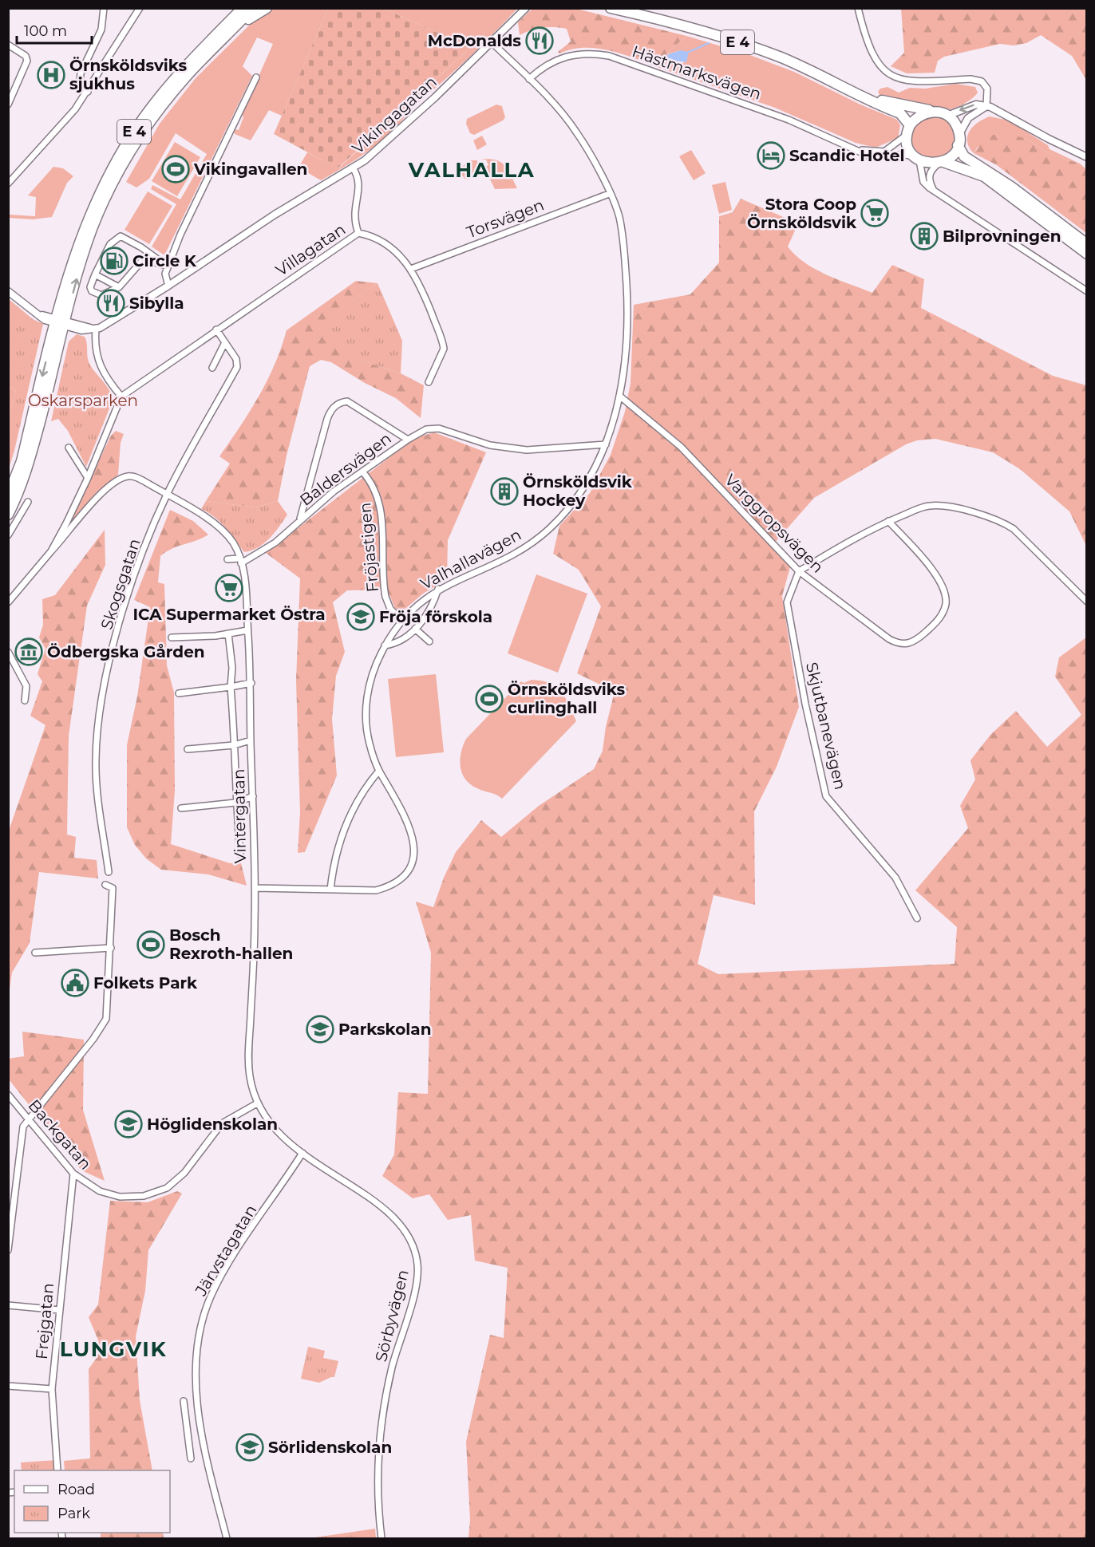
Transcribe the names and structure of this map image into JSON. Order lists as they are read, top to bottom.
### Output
{
  "streets": {
    "highway": ["E 4"],
    "street": [
      "Hästmarksvägen",
      "Vikingagatan",
      "Torsvägen",
      "Villagatan",
      "Baldersvägen",
      "Varggropsvägen",
      "Fröjastigen",
      "Valhallavägen",
      "Skogsgatan",
      "Skjutbanevägen",
      "Vintergatan",
      "Backgatan",
      "Järvstagatan",
      "Sörbyvägen",
      "Frejgatan"
    ]
  },
  "crossings": [
    ["E 4", "Hästmarksvägen"],
    ["Hästmarksvägen", "Valhallavägen"],
    ["Vikingagatan", "Valhallavägen"],
    ["Torsvägen", "Villagatan"],
    ["Torsvägen", "Valhallavägen"],
    ["Villagatan", "Skogsgatan"],
    ["Baldersvägen", "Fröjastigen"],
    ["Baldersvägen", "Valhallavägen"],
    ["Baldersvägen", "Vintergatan"],
    ["Varggropsvägen", "Valhallavägen"],
    ["Varggropsvägen", "Skjutbanevägen"],
    ["Fröjastigen", "Valhallavägen"],
    ["Valhallavägen", "Vintergatan"],
    ["Skogsgatan", "Vintergatan"],
    ["Vintergatan", "Backgatan"],
    ["Vintergatan", "Järvstagatan"],
    ["Vintergatan", "Sörbyvägen"],
    ["Backgatan", "Frejgatan"],
    ["Järvstagatan", "Sörbyvägen"]
  ],
  "districts": ["VALHALLA", "LUNGVIK"],
  "parks": ["Oskarsparken"],
  "places": {
    "restaurant": ["McDonalds", "Sibylla"],
    "hospital": ["Örnsköldsviks sjukhus"],
    "hotel": ["Scandic Hotel"],
    "sports": ["Vikingavallen", "Örnsköldsviks curlinghall", "Bosch Rexroth-hallen"],
    "supermarket": ["Stora Coop Örnsköldsvik", "ICA Supermarket Östra"],
    "building": ["Bilprovningen", "Örnsköldsvik Hockey"],
    "fuel station": ["Circle K"],
    "school or university": [
      "Fröja förskola",
      "Parkskolan",
      "Höglidenskolan",
      "Sörlidenskolan"
    ],
    "museum": ["Ödbergska Gården"],
    "public building": ["Folkets Park"]
  },
  "legend": ["Road", "Park"],
  "scale_bar": "100 m"
}
